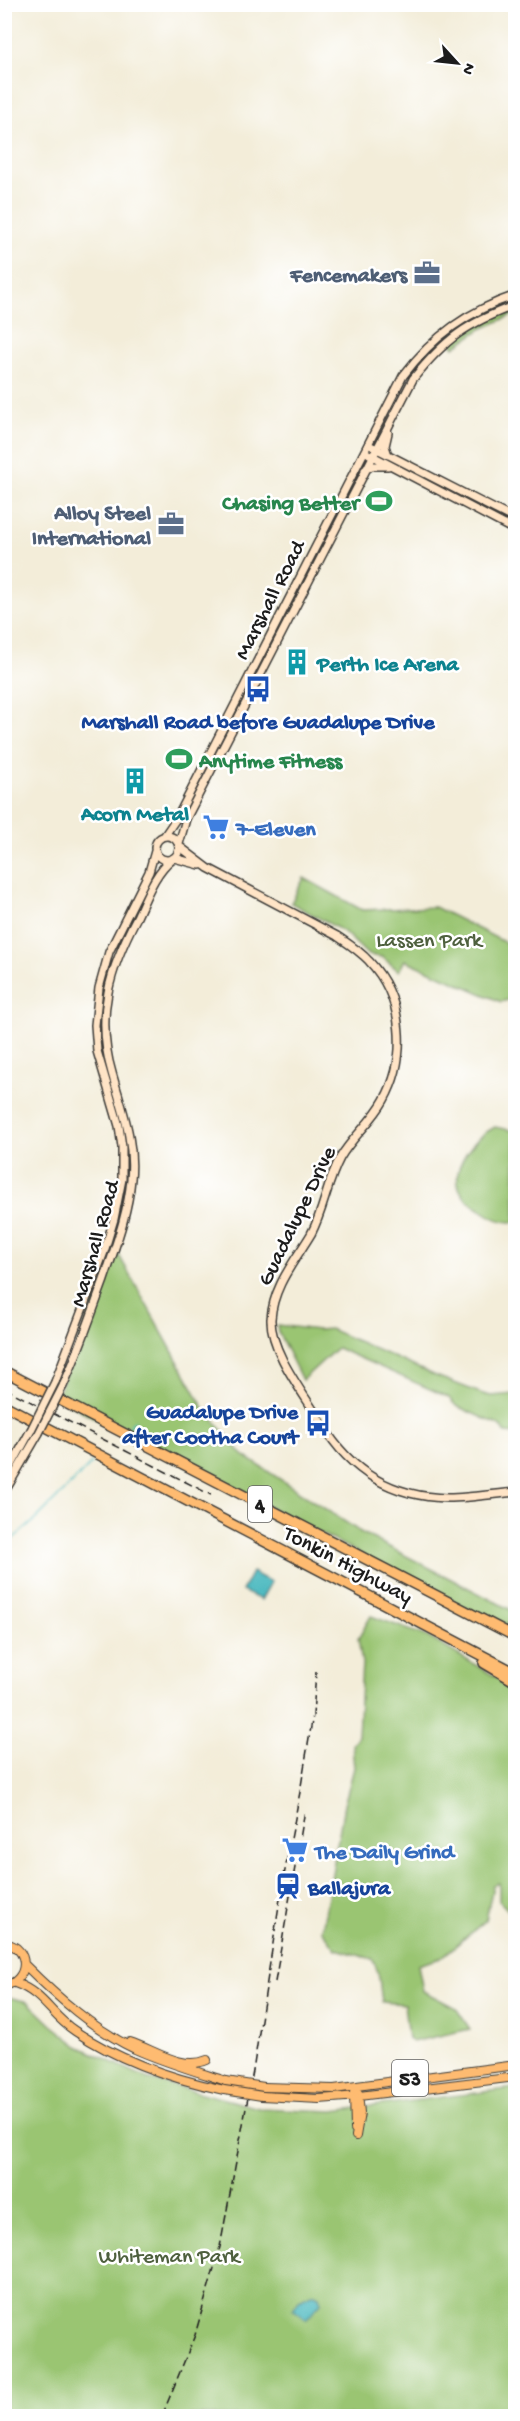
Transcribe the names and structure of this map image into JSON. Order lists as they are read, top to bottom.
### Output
{
  "streets": {
    "highway": ["4", "Tonkin Highway"],
    "main road": ["Marshall Road", "Guadalupe Drive", "53"]
  },
  "crossings": [
    ["Marshall Road", "Guadalupe Drive"]
  ],
  "parks": ["Lassen Park", "Whiteman Park"],
  "places": {
    "office": ["Fencemakers", "Alloy Steel International"],
    "sports": ["Chasing Better", "Anytime Fitness"],
    "building": ["Perth Ice Arena", "Acorn Metal"],
    "bus stop": ["Marshall Road before Guadalupe Drive", "Guadalupe Drive after Cootha Court"],
    "supermarket": ["7-Eleven", "The Daily Grind"],
    "station": ["Ballajura"]
  },
  "north": "bottom right"
}
